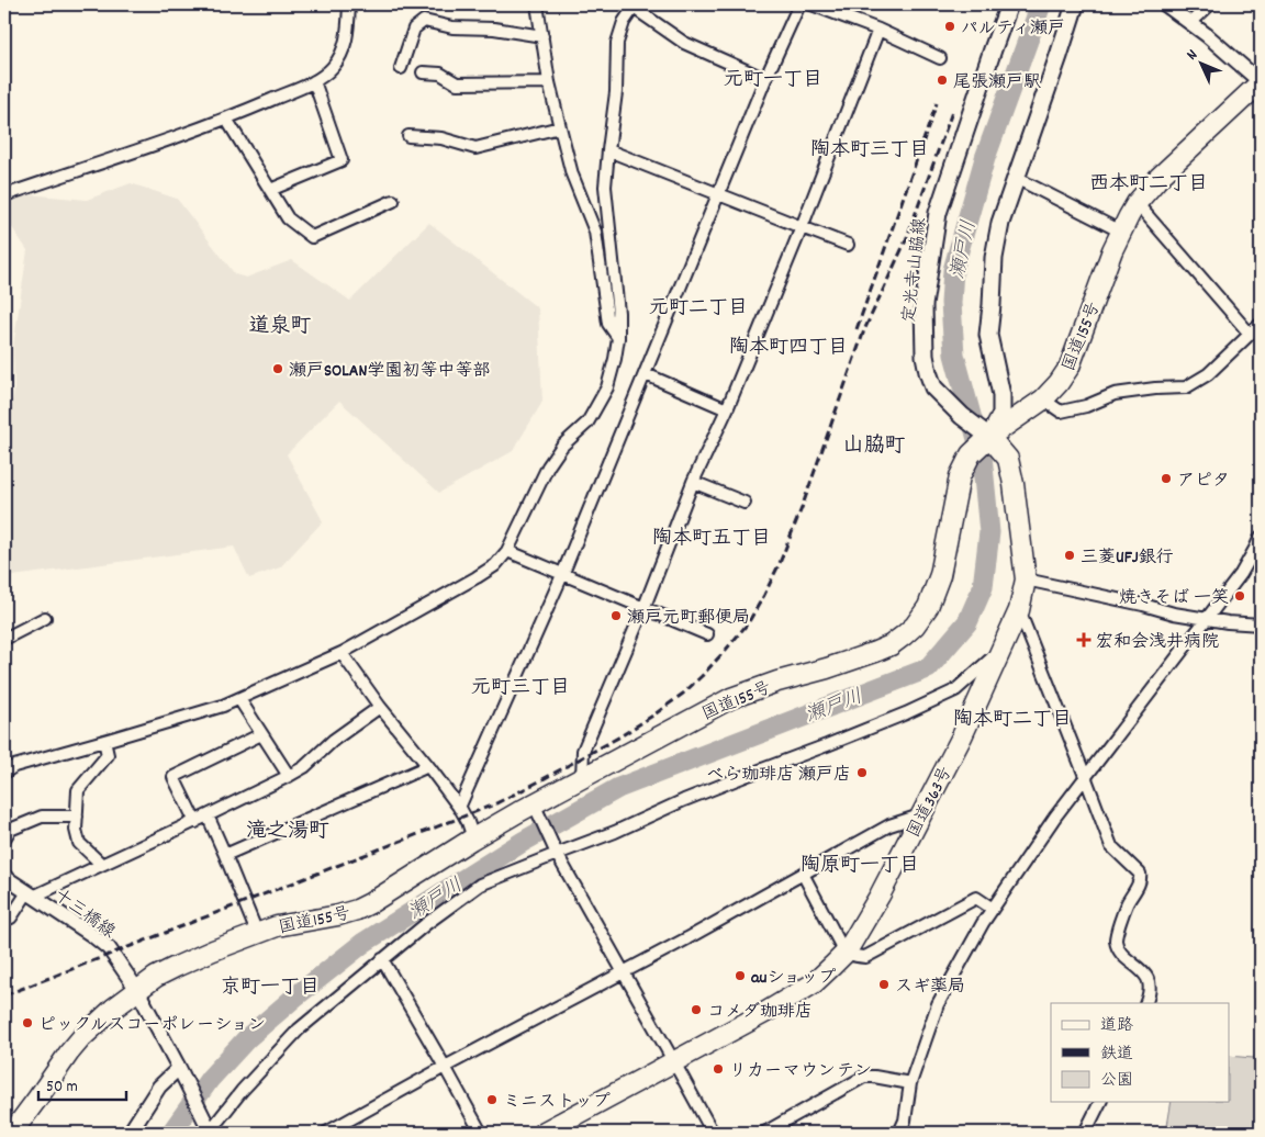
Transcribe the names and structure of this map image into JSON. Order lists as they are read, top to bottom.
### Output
{
  "streets": {
    "highway": ["国道155号", "国道363号"],
    "main road": ["定光寺山脇線"],
    "street": ["十三橋線"]
  },
  "crossings": [
    ["定光寺山脇線", "国道155号"],
    ["定光寺山脇線", "国道363号"],
    ["国道155号", "国道363号"],
    ["国道155号", "十三橋線"]
  ],
  "districts": [
    "元町一丁目",
    "陶本町三丁目",
    "西本町二丁目",
    "元町二丁目",
    "道泉町",
    "陶本町四丁目",
    "山脇町",
    "陶本町五丁目",
    "元町三丁目",
    "陶本町二丁目",
    "滝之湯町",
    "陶原町一丁目",
    "京町一丁目"
  ],
  "water": ["瀬戸川"],
  "places": {
    "other": [
      "パルティ瀬戸",
      "尾張瀬戸駅",
      "瀬戸SOLAN学園初等中等部",
      "アピタ",
      "三菱UFJ銀行",
      "焼きそば 一笑",
      "瀬戸元町郵便局",
      "べら珈琲店 瀬戸店",
      "auショップ",
      "スギ薬局",
      "コメダ珈琲店",
      "ピックルスコーポレーション",
      "リカーマウンテン",
      "ミニストップ"
    ],
    "health": ["宏和会浅井病院"]
  },
  "legend": ["道路", "鉄道", "公園"],
  "scale_bar": "50 m",
  "north": "top left"
}
